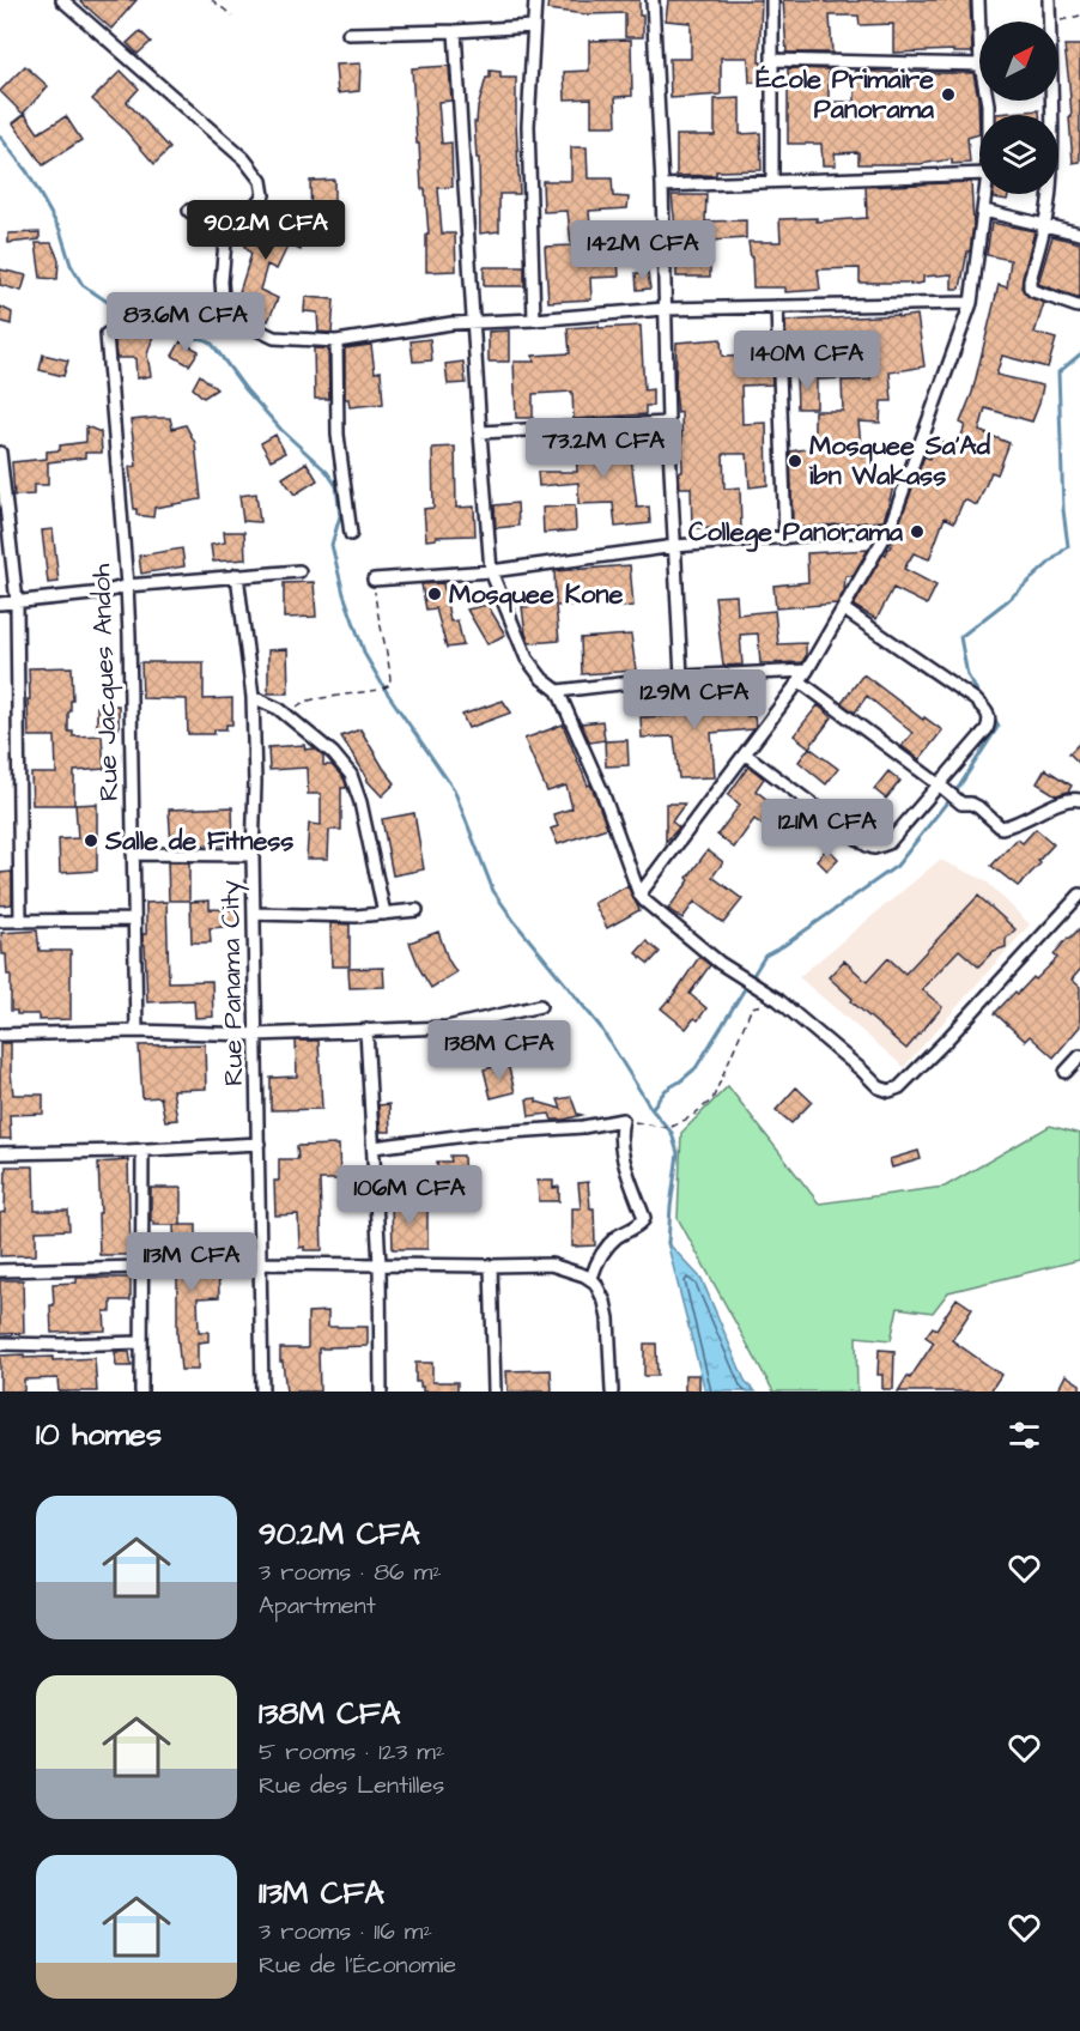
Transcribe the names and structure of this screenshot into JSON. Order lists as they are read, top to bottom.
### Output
{
  "streets": {
    "street": ["Rue Jacques Andoh", "Rue Panama City"]
  },
  "places": [
    "École Primaire Panorama",
    "Mosquee Sa'Ad ibn Wakass",
    "College Panorama",
    "Mosquee Kone",
    "Salle de Fitness"
  ],
  "north": "top right",
  "page": {
    "price": [
      "90.2M CFA",
      "142M CFA",
      "83.6M CFA",
      "140M CFA",
      "73.2M CFA",
      "129M CFA",
      "121M CFA",
      "138M CFA",
      "106M CFA",
      "113M CFA"
    ],
    "heading": "10 homes",
    "list": [
      {
        "name": "90.2M CFA",
        "note": "3 rooms · 86 m² · Apartment"
      },
      {
        "name": "138M CFA",
        "note": "5 rooms · 123 m² · Rue des Lentilles"
      },
      {
        "name": "113M CFA",
        "note": "3 rooms · 116 m² · Rue de l'Économie"
      }
    ]
  }
}
